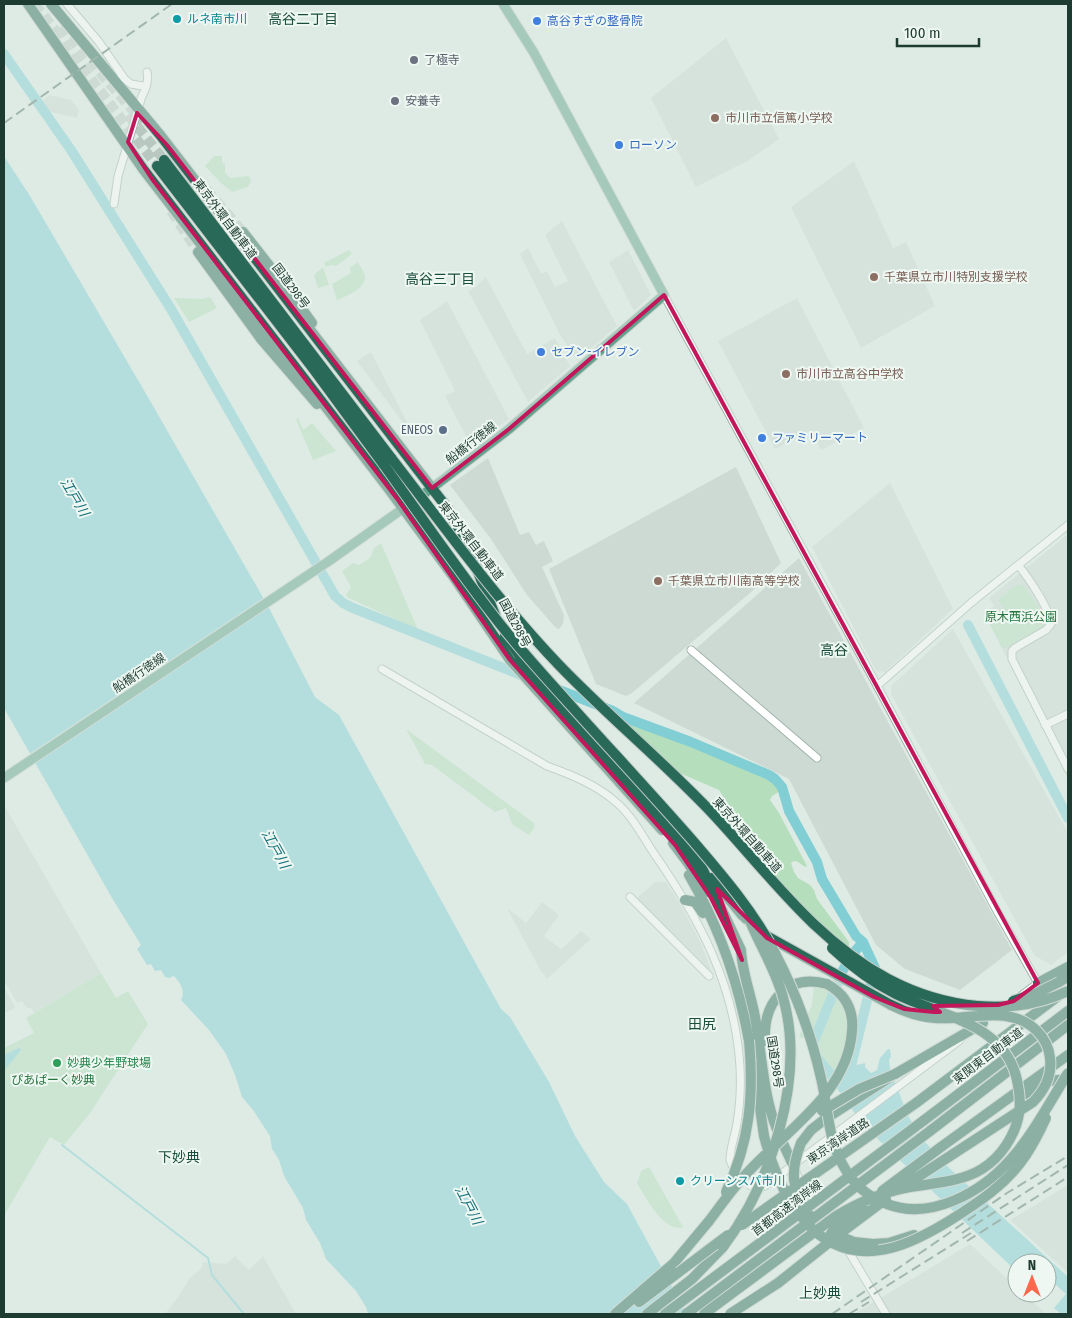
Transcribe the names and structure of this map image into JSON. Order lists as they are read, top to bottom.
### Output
{
  "streets": {
    "highway": [
      "東京外環自動車道",
      "国道298号",
      "東関東自動車道",
      "東京湾岸道路",
      "首都高速湾岸線"
    ],
    "main road": ["船橋行徳線"]
  },
  "crossings": [
    ["国道298号", "船橋行徳線"],
    ["東関東自動車道", "首都高速湾岸線"]
  ],
  "districts": [
    "高谷二丁目",
    "高谷三丁目",
    "高谷",
    "田尻",
    "下妙典",
    "上妙典"
  ],
  "water": ["江戸川"],
  "parks": ["原木西浜公園", "ぴあぱーく妙典"],
  "places": [
    "ルネ南市川",
    "高谷すぎの整骨院",
    "了極寺",
    "安養寺",
    "市川市立信篤小学校",
    "ローソン",
    "千葉県立市川特別支援学校",
    "セブン-イレブン",
    "市川市立高谷中学校",
    "ENEOS",
    "ファミリーマート",
    "千葉県立市川南高等学校",
    "妙典少年野球場",
    "クリーンスパ市川"
  ],
  "scale_bar": "100 m",
  "north": "top"
}
